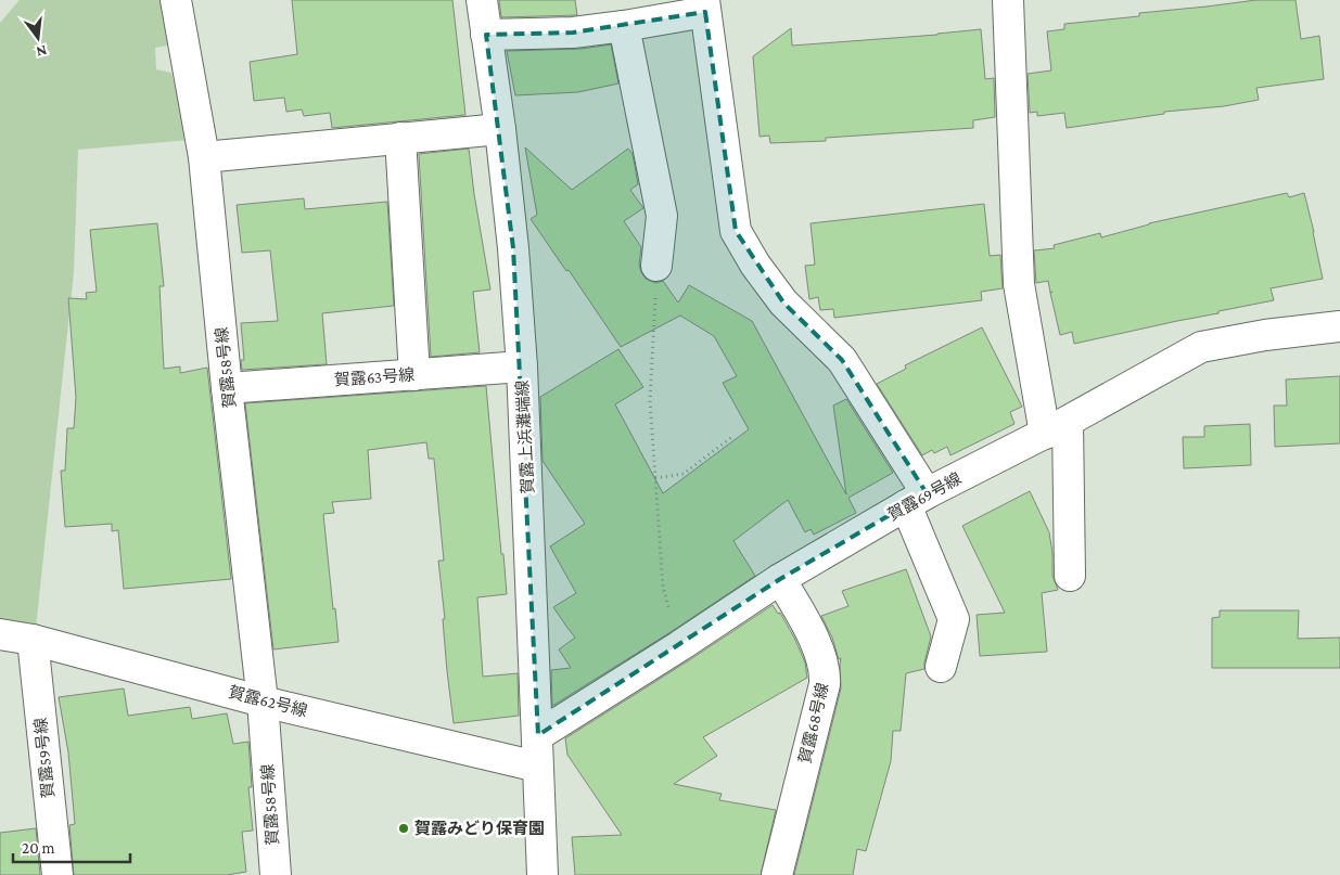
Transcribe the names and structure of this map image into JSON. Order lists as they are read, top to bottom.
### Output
{
  "streets": {
    "street": [
      "賀露58号線",
      "賀露63号線",
      "賀露上浜灘端線",
      "賀露69号線",
      "賀露62号線",
      "賀露68号線",
      "賀露59号線"
    ]
  },
  "crossings": [
    ["賀露58号線", "賀露63号線"],
    ["賀露58号線", "賀露62号線"],
    ["賀露63号線", "賀露上浜灘端線"],
    ["賀露上浜灘端線", "賀露69号線"],
    ["賀露上浜灘端線", "賀露62号線"],
    ["賀露69号線", "賀露68号線"],
    ["賀露62号線", "賀露59号線"]
  ],
  "places": ["賀露みどり保育園"],
  "scale_bar": "20 m",
  "north": "bottom"
}
